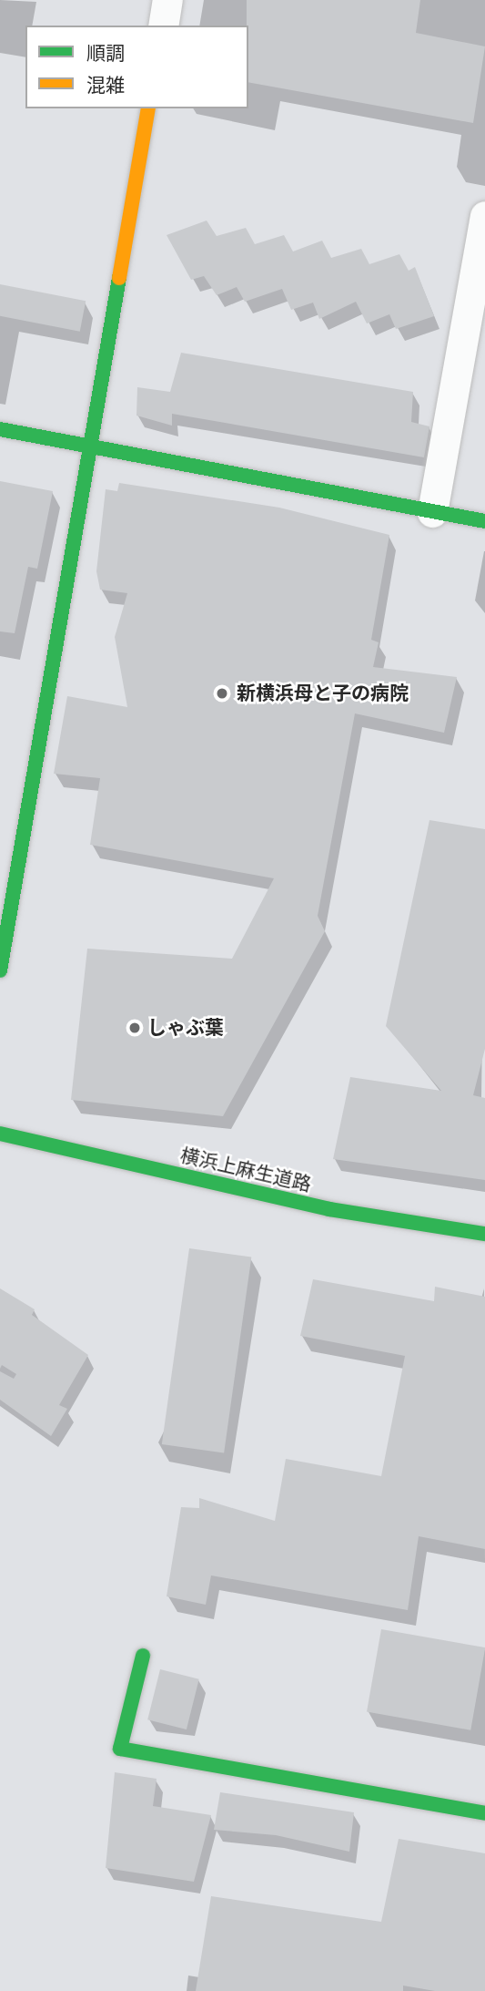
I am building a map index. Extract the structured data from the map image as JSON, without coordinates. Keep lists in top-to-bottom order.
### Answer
{
  "streets": {
    "street": ["横浜上麻生道路"]
  },
  "places": ["新横浜母と子の病院", "しゃぶ葉"],
  "legend": ["順調", "混雑"]
}
